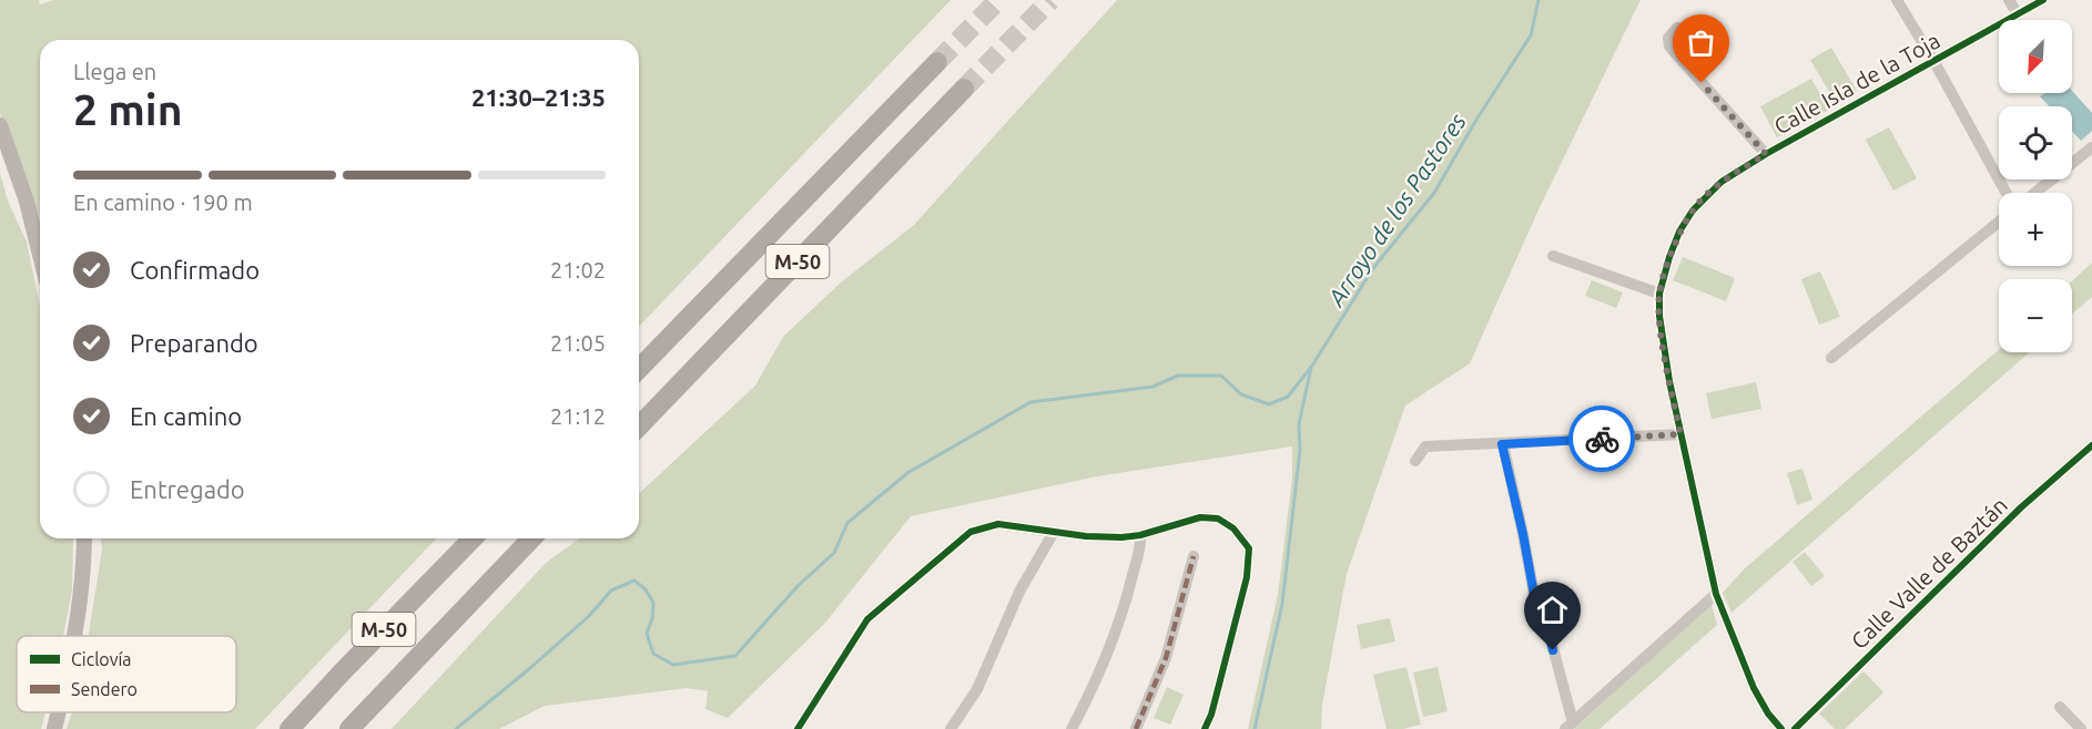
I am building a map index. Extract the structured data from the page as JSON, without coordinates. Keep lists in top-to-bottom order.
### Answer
{
  "streets": {
    "highway": ["M-50"],
    "street": ["Calle Isla de la Toja", "Calle Valle de Baztán"]
  },
  "water": ["Arroyo de los Pastores"],
  "legend": ["Ciclovía", "Sendero"],
  "north": "bottom left",
  "page": {
    "map_buttons": ["+", "−"],
    "heading": ["2 min", "Llega en", "21:30–21:35"],
    "bar": "En camino · 190 m",
    "list": [
      ["Confirmado", "21:02"],
      ["Preparando", "21:05"],
      ["En camino", "21:12"],
      "Entregado"
    ]
  }
}
